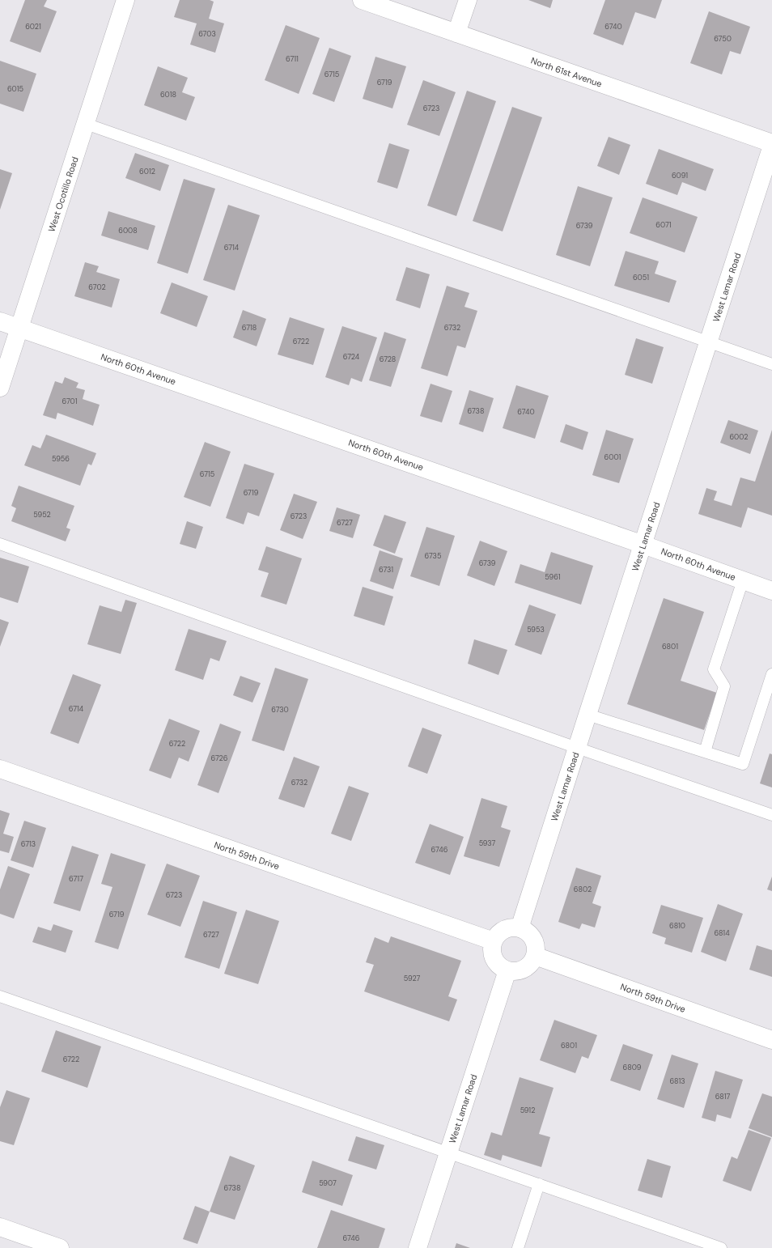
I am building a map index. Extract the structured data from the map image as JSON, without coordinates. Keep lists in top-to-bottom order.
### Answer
{
  "streets": {
    "street": [
      "North 61st Avenue",
      "West Ocotillo Road",
      "West Lamar Road",
      "North 60th Avenue",
      "North 59th Drive"
    ]
  },
  "crossings": [
    ["West Ocotillo Road", "North 60th Avenue"],
    ["West Lamar Road", "North 60th Avenue"],
    ["West Lamar Road", "North 59th Drive"]
  ],
  "house_numbers": [
    "6021",
    "6740",
    "6703",
    "6750",
    "6711",
    "6715",
    "6719",
    "6015",
    "6018",
    "6723",
    "6012",
    "6091",
    "6071",
    "6739",
    "6008",
    "6714",
    "6051",
    "6702",
    "6718",
    "6732",
    "6722",
    "6724",
    "6728",
    "6701",
    "6738",
    "6740",
    "6002",
    "6001",
    "5956",
    "6715",
    "6719",
    "5952",
    "6723",
    "6727",
    "6735",
    "6739",
    "6731",
    "5961",
    "5953",
    "6801",
    "6714",
    "6730",
    "6722",
    "6726",
    "6732",
    "5937",
    "6713",
    "6746",
    "6717",
    "6802",
    "6723",
    "6719",
    "6810",
    "6814",
    "6727",
    "5927",
    "6801",
    "6722",
    "6809",
    "6813",
    "6817",
    "5912",
    "5907",
    "6738",
    "6746"
  ]
}
